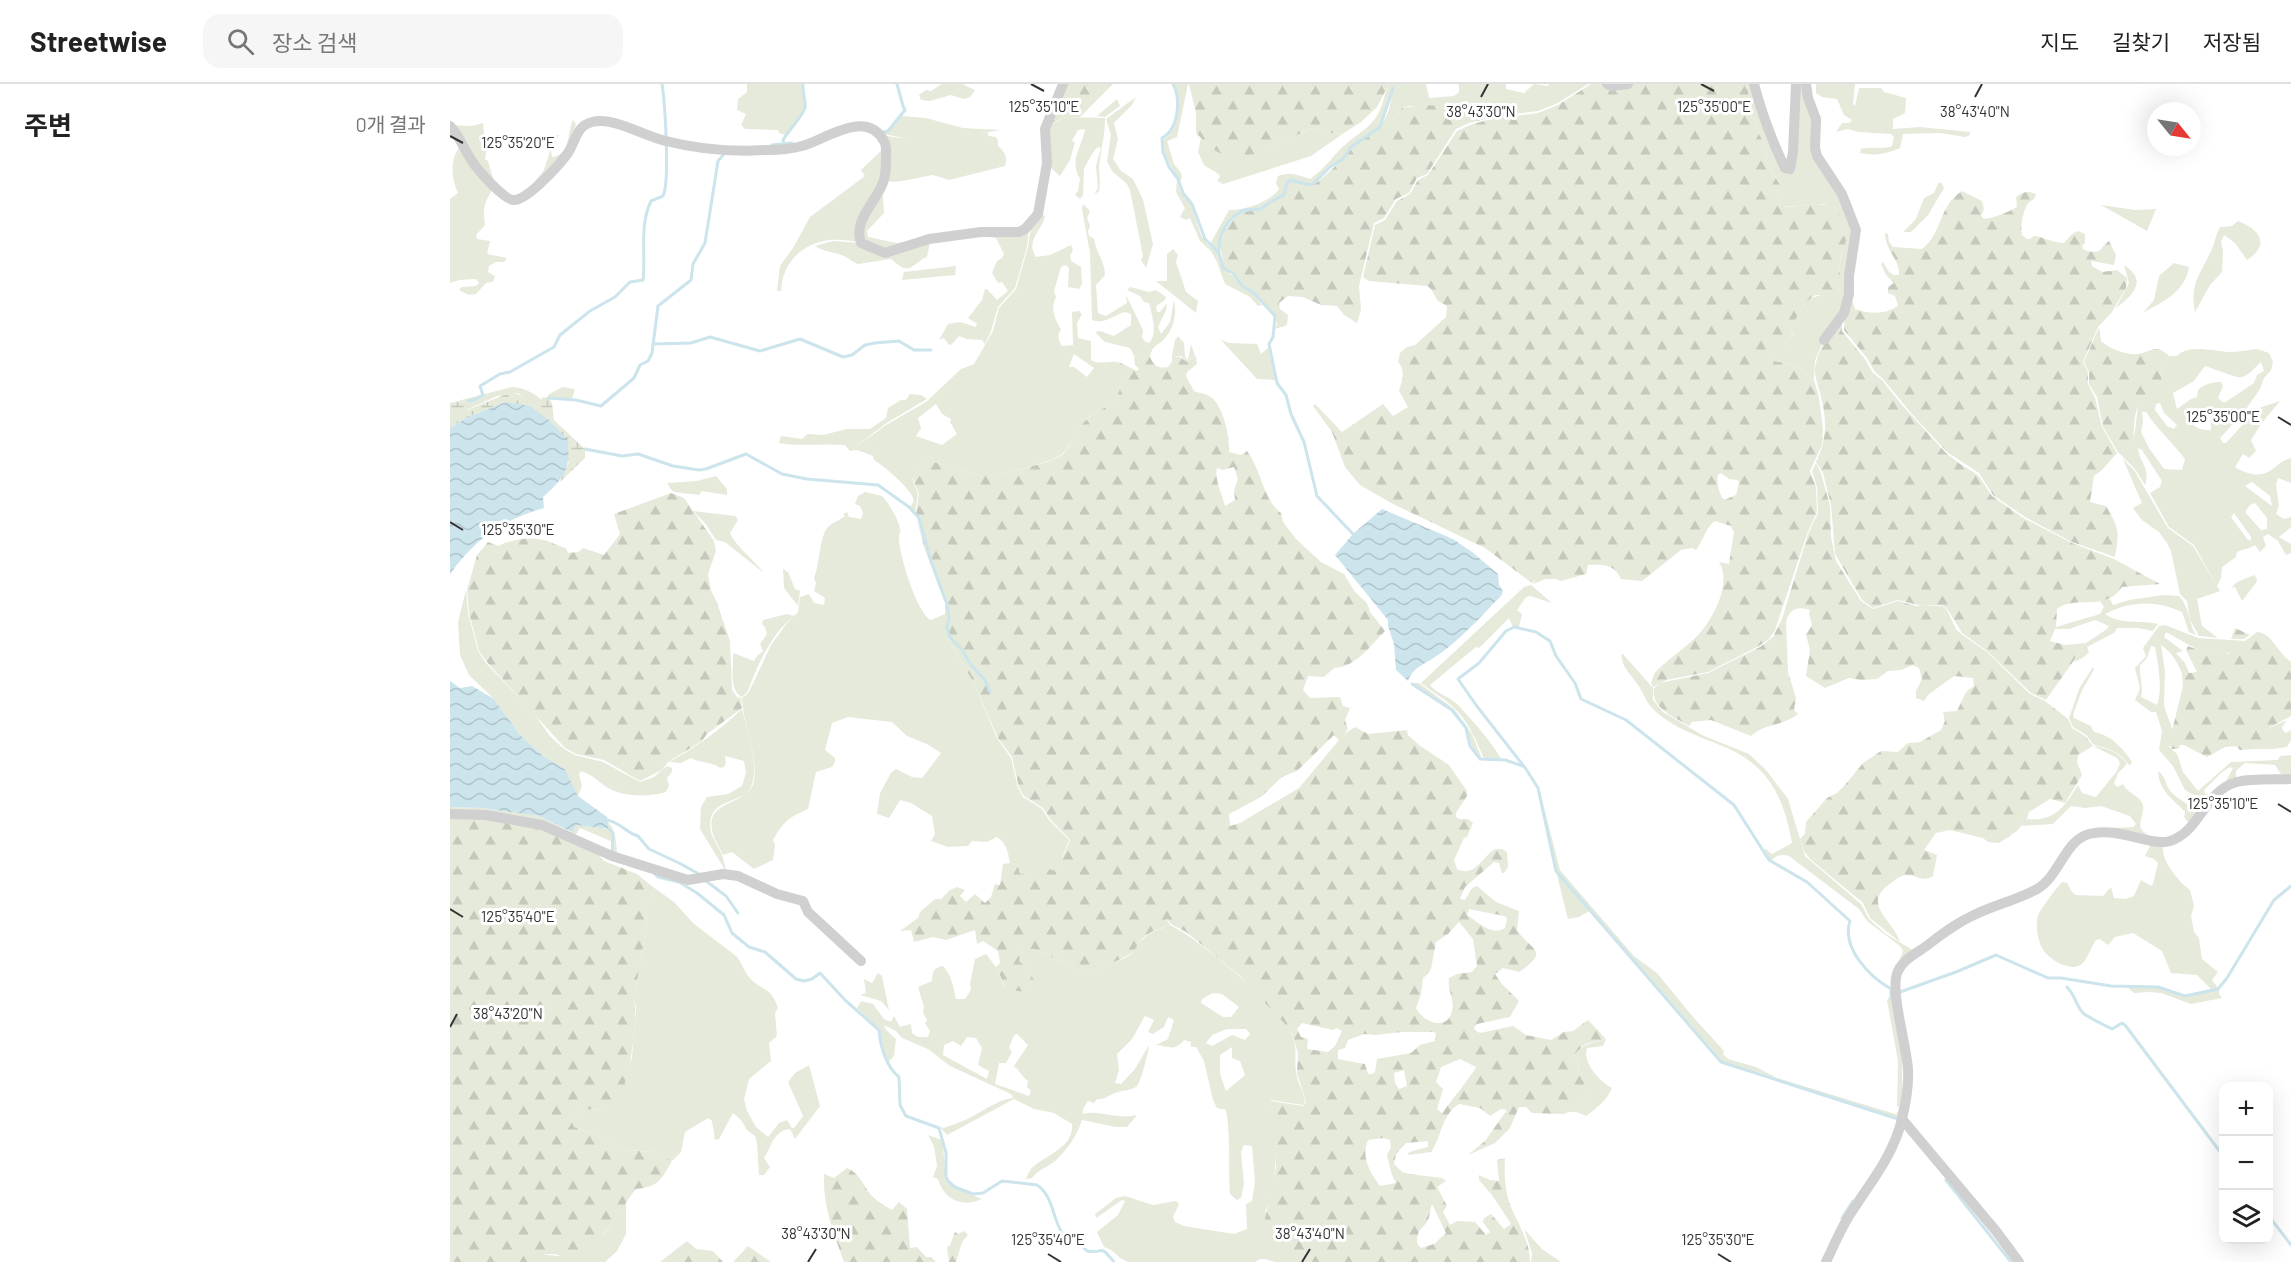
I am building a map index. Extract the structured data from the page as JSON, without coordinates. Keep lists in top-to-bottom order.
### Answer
{
  "north": "bottom right",
  "page": {
    "header": "Streetwise",
    "search": "장소 검색",
    "nav": ["지도", "길찾기", "저장됨"],
    "heading": ["주변", "0개 결과"],
    "map_buttons": ["+", "−"]
  },
  "coordinates": [
    "125°35'00\"E",
    "125°35'10\"E",
    "38°43'30\"N",
    "38°43'40\"N",
    "125°35'20\"E",
    "125°35'30\"E",
    "125°35'40\"E",
    "38°43'20\"N"
  ]
}
